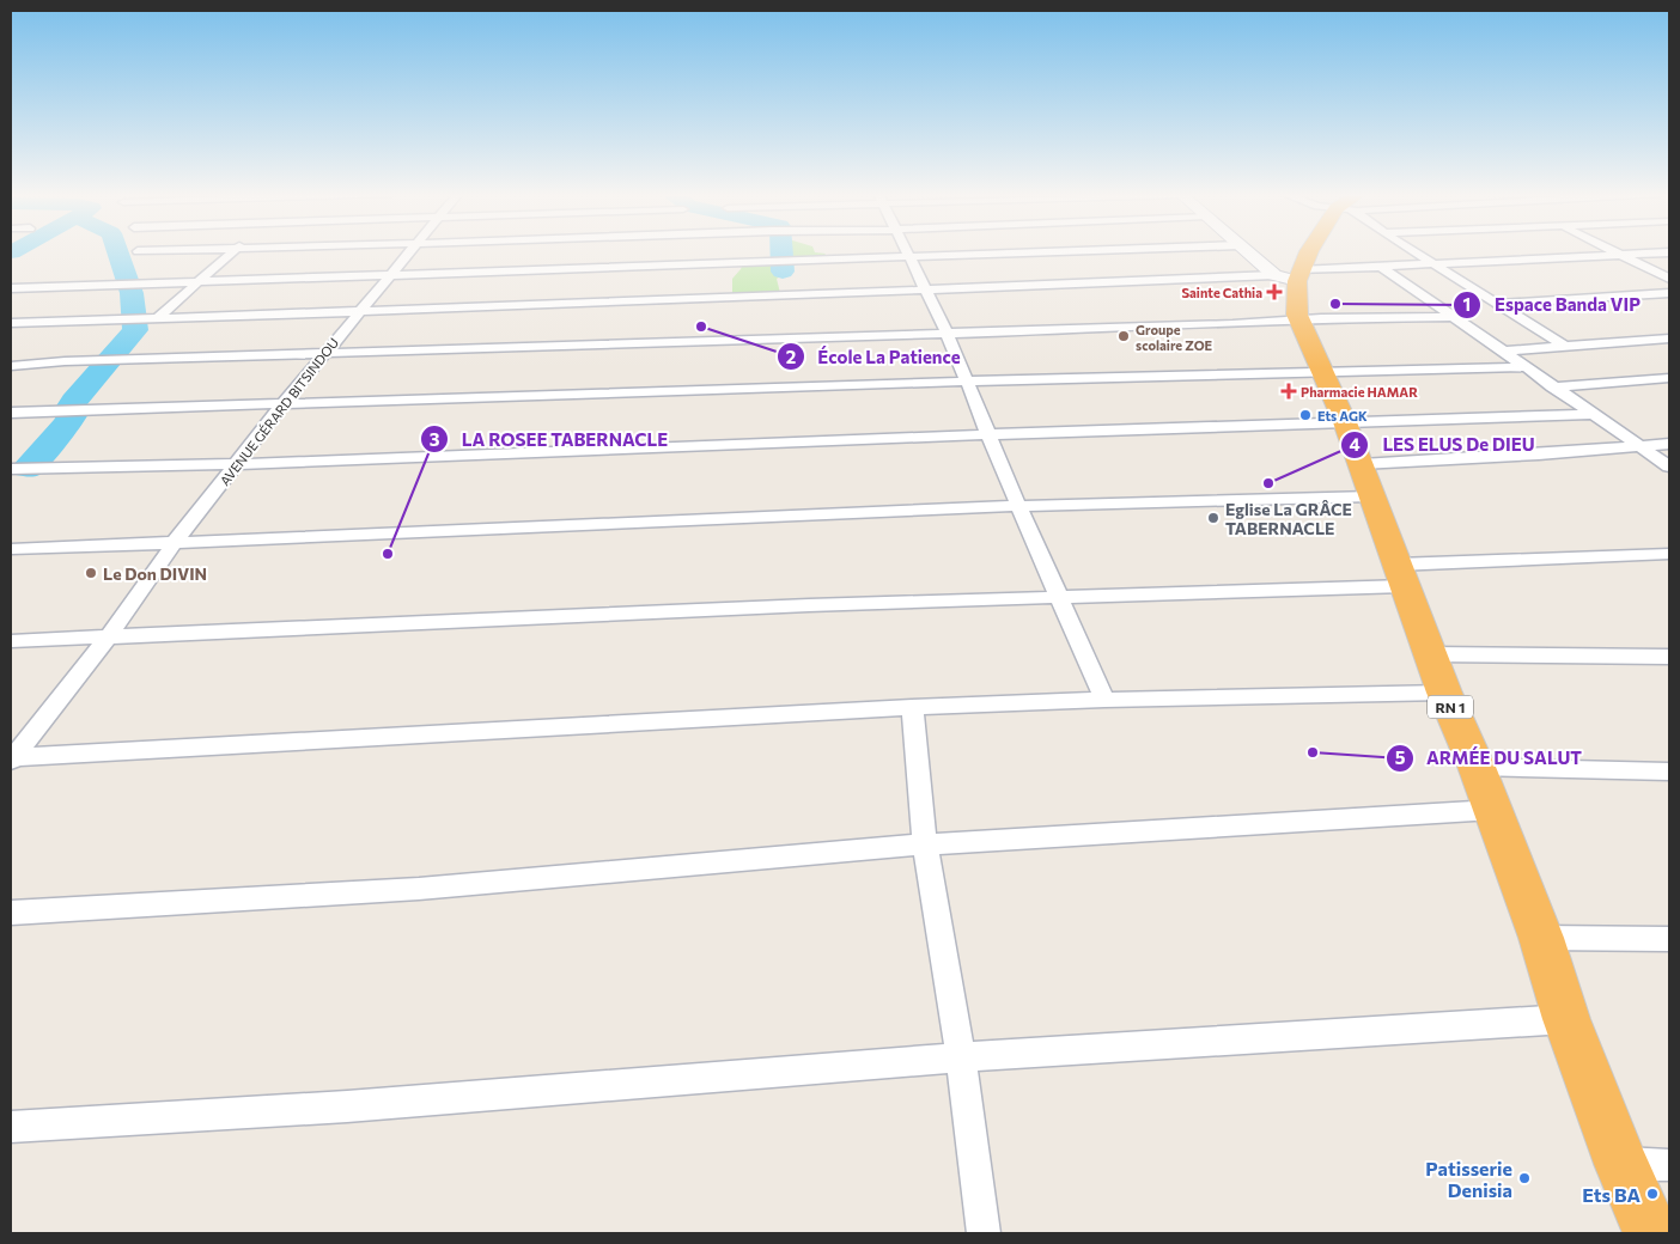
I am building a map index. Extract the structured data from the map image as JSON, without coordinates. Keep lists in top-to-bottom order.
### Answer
{
  "streets": {
    "highway": ["RN 1"],
    "street": ["AVENUE GÉRARD BITSINDOU"]
  },
  "places": {
    "health": ["Sainte Cathia", "Pharmacie HAMAR"],
    "other": [
      "Espace Banda VIP",
      "École La Patience",
      "Groupe scolaire ZOE",
      "Ets AGK",
      "LES ELUS De DIEU",
      "Eglise La GRÂCE TABERNACLE",
      "LA ROSEE TABERNACLE",
      "Le Don DIVIN",
      "ARMÉE DU SALUT",
      "Patisserie Denisia",
      "Ets BA"
    ]
  }
}
